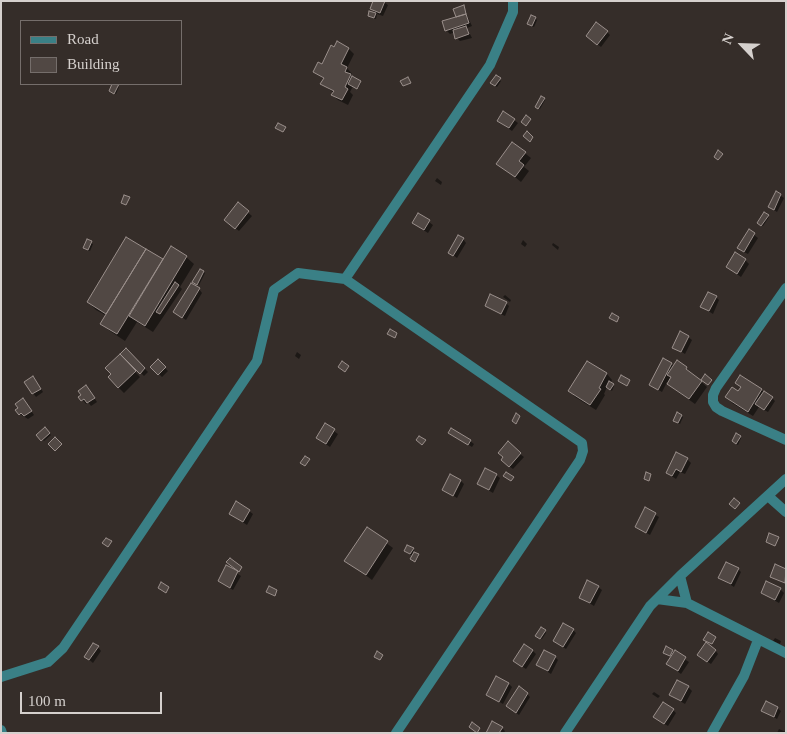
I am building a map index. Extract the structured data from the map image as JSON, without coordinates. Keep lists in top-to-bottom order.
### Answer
{
  "legend": ["Road", "Building"],
  "scale_bar": "100 m",
  "north": "top left"
}
